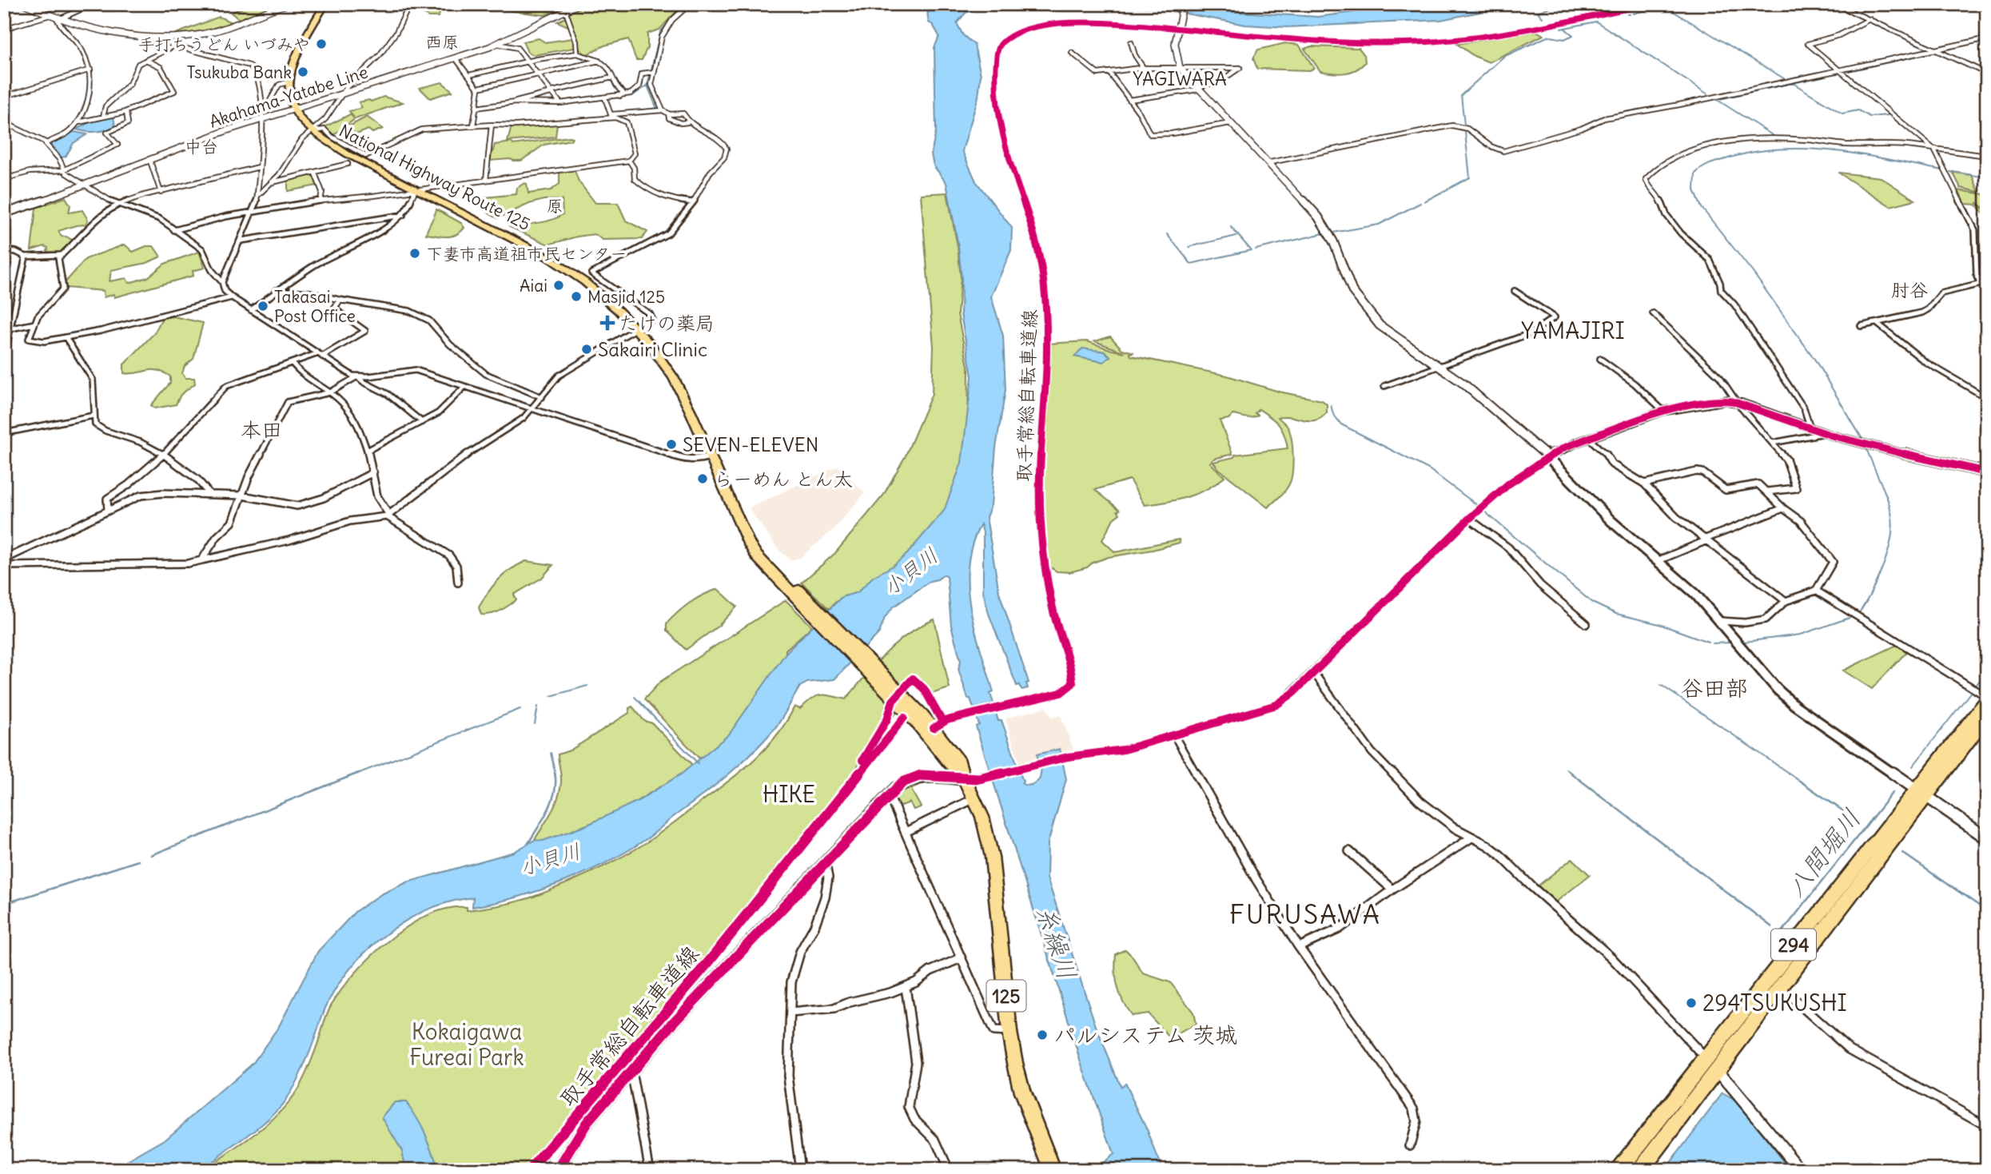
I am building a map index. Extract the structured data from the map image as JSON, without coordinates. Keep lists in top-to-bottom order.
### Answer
{
  "streets": {
    "highway": ["National Highway Route 125", "294", "125"],
    "street": ["Akahama-Yatabe Line"],
    "cycle path": ["取手常総自転車道線"]
  },
  "crossings": [
    ["Akahama-Yatabe Line", "National Highway Route 125"]
  ],
  "districts": [
    "西原",
    "YAGIWARA",
    "中台",
    "原",
    "肘谷",
    "YAMAJIRI",
    "本田",
    "谷田部",
    "HIKE",
    "FURUSAWA"
  ],
  "water": ["小貝川", "八間堀川", "糸繰川"],
  "parks": ["Kokaigawa Fureai Park"],
  "places": {
    "other": [
      "手打ちうどん いづみや",
      "Tsukuba Bank",
      "下妻市高道祖市民センター",
      "Aiai",
      "Masjid 125",
      "Takasai Post Office",
      "Sakairi Clinic",
      "SEVEN-ELEVEN",
      "らーめん とん太",
      "294TSUKUSHI",
      "パルシステム 茨城"
    ],
    "health": ["たけの薬局"]
  }
}
